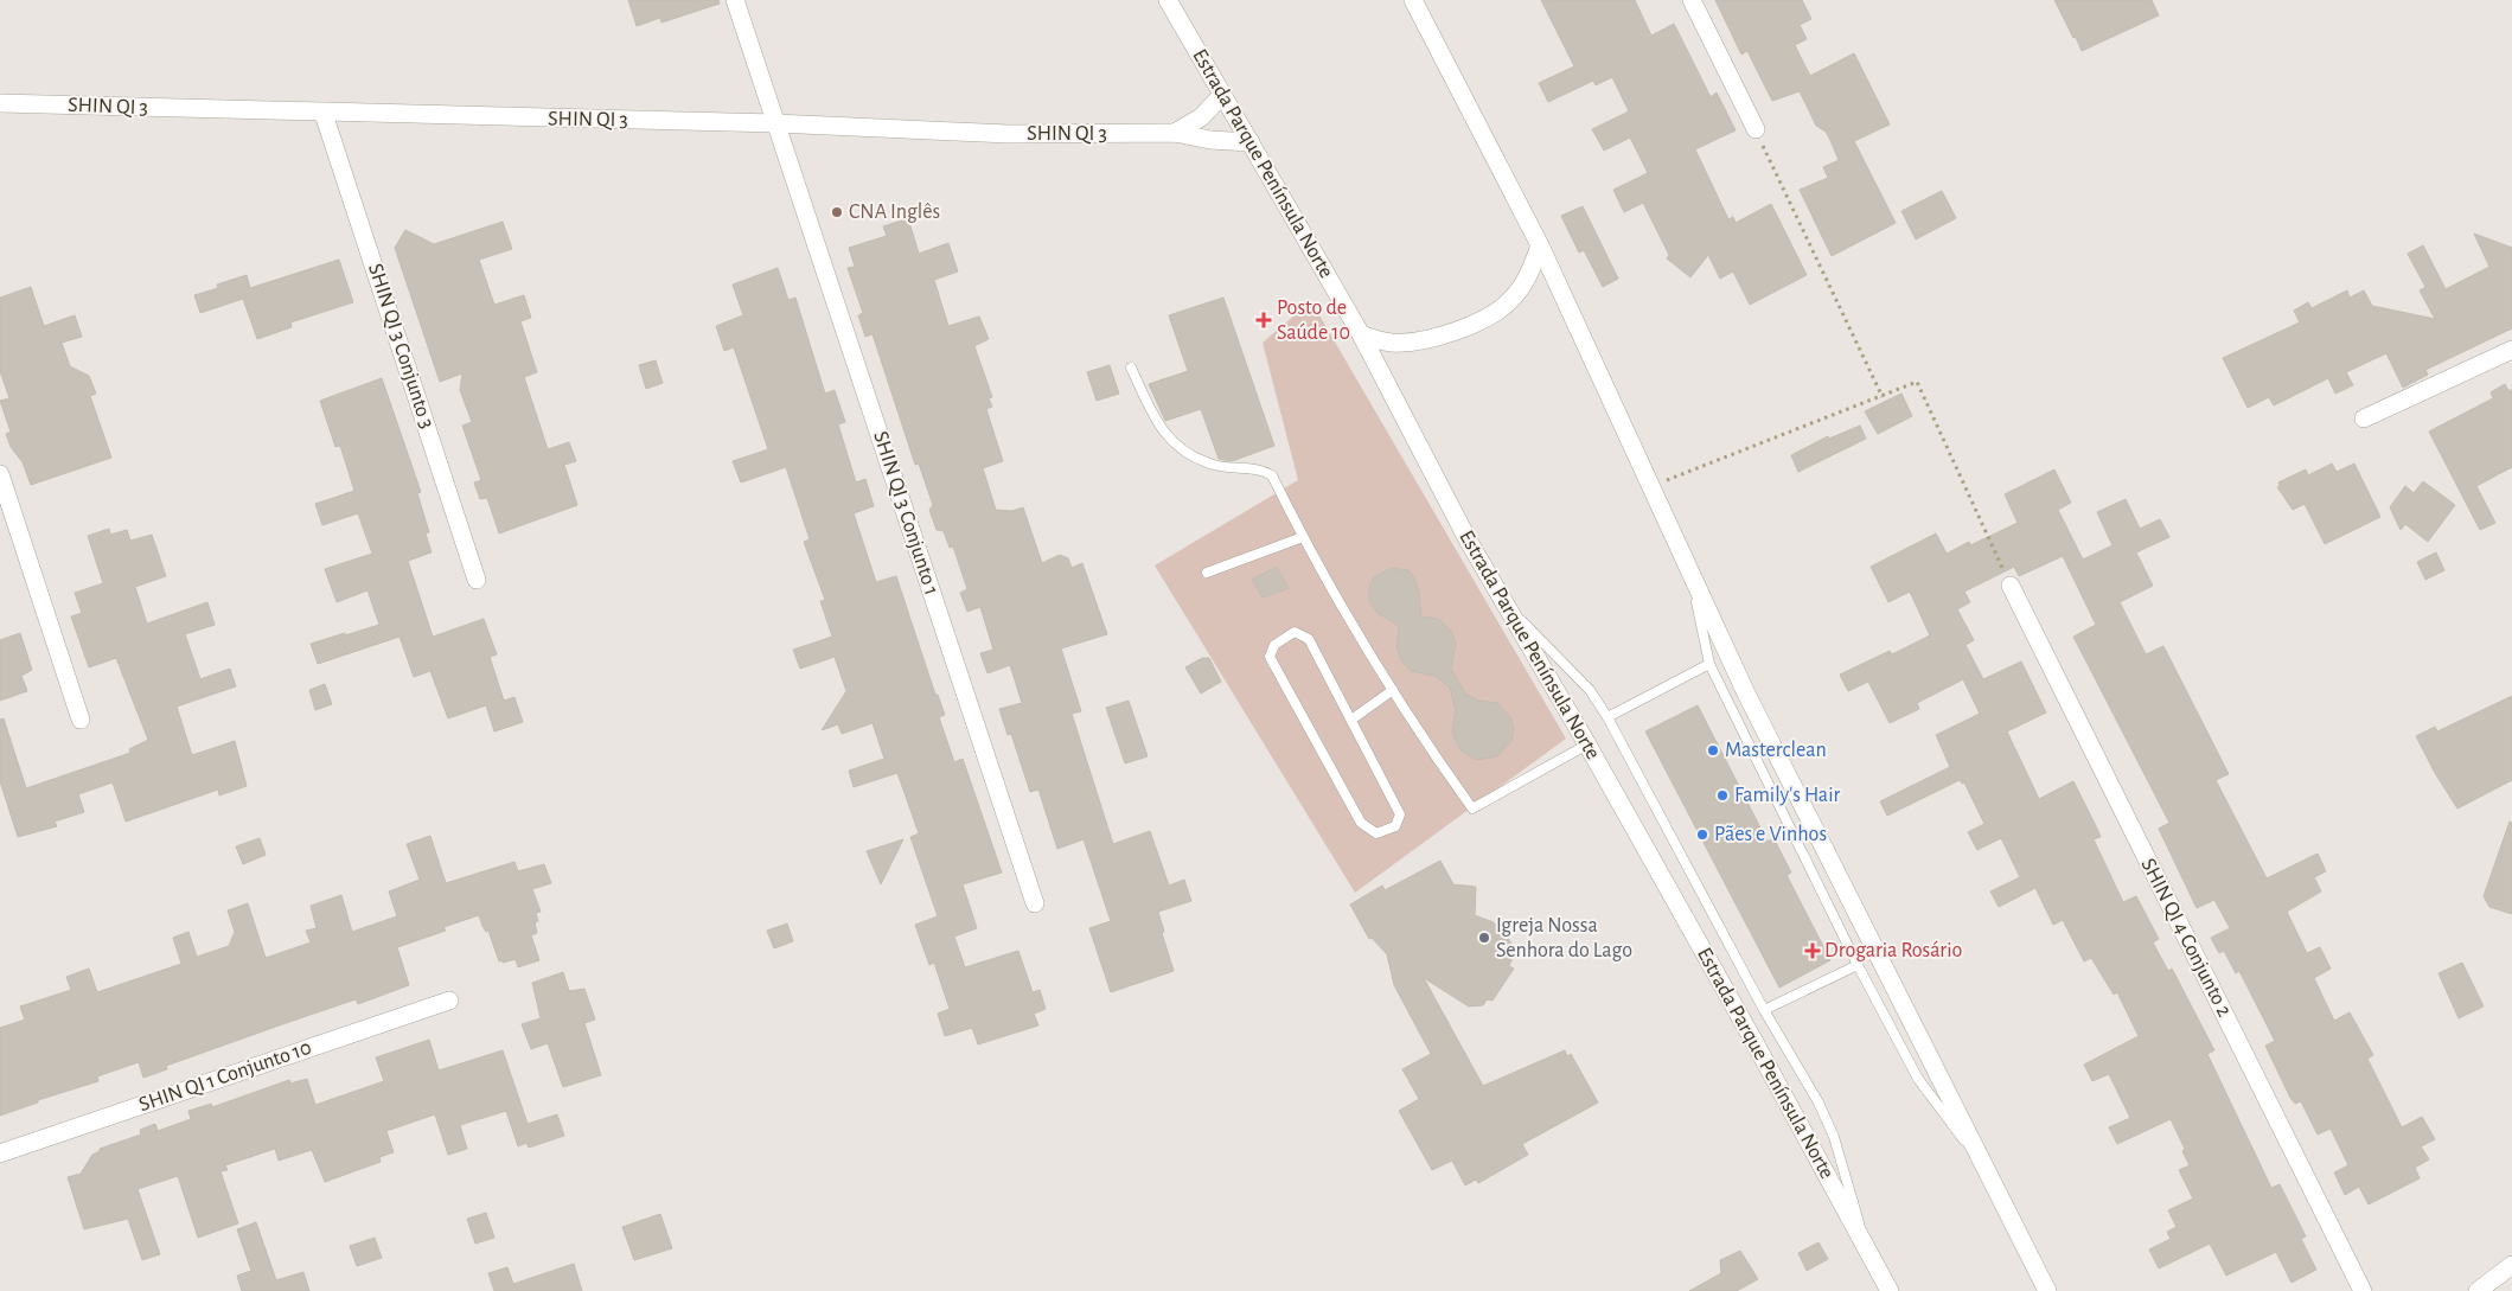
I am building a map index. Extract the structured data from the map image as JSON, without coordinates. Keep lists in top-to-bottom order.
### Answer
{
  "streets": {
    "street": [
      "SHIN QI 3",
      "Estrada Parque Península Norte",
      "SHIN QI 3 Conjunto 3",
      "SHIN QI 3 Conjunto 1",
      "SHIN QI 4 Conjunto 2",
      "SHIN QI 1 Conjunto 10"
    ]
  },
  "crossings": [
    ["SHIN QI 3", "Estrada Parque Península Norte"],
    ["SHIN QI 3", "SHIN QI 3 Conjunto 3"],
    ["SHIN QI 3", "SHIN QI 3 Conjunto 1"]
  ],
  "places": {
    "other": [
      "CNA Inglês",
      "Masterclean",
      "Family's Hair",
      "Pães e Vinhos",
      "Igreja Nossa Senhora do Lago"
    ],
    "health": ["Posto de Saúde 10", "Drogaria Rosário"]
  }
}
